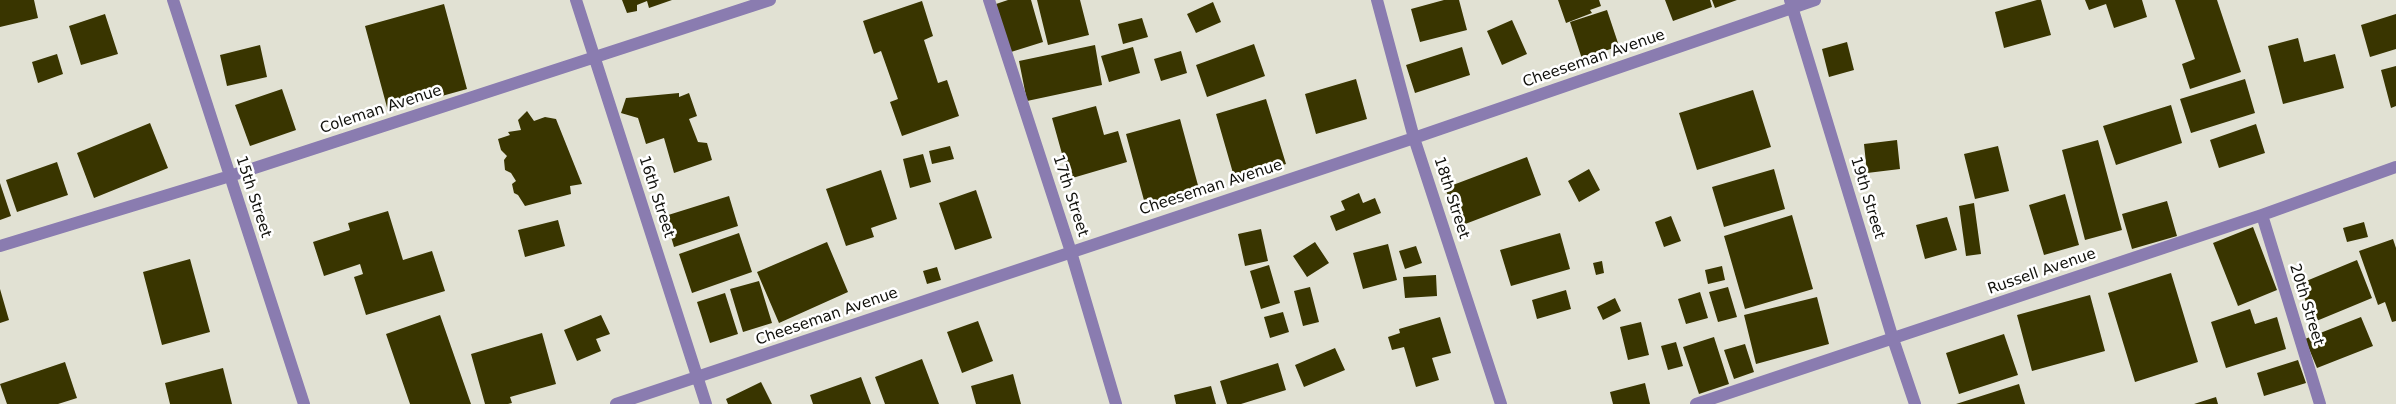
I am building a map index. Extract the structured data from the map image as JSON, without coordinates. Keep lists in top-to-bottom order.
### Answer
{
  "streets": {
    "street": [
      "Cheeseman Avenue",
      "Coleman Avenue",
      "17th Street",
      "15th Street",
      "16th Street",
      "18th Street",
      "19th Street",
      "Russell Avenue",
      "20th Street"
    ]
  },
  "crossings": [
    ["Cheeseman Avenue", "17th Street"],
    ["Cheeseman Avenue", "16th Street"],
    ["Cheeseman Avenue", "18th Street"],
    ["Cheeseman Avenue", "19th Street"],
    ["Coleman Avenue", "15th Street"],
    ["Coleman Avenue", "16th Street"],
    ["19th Street", "Russell Avenue"],
    ["Russell Avenue", "20th Street"]
  ]
}
